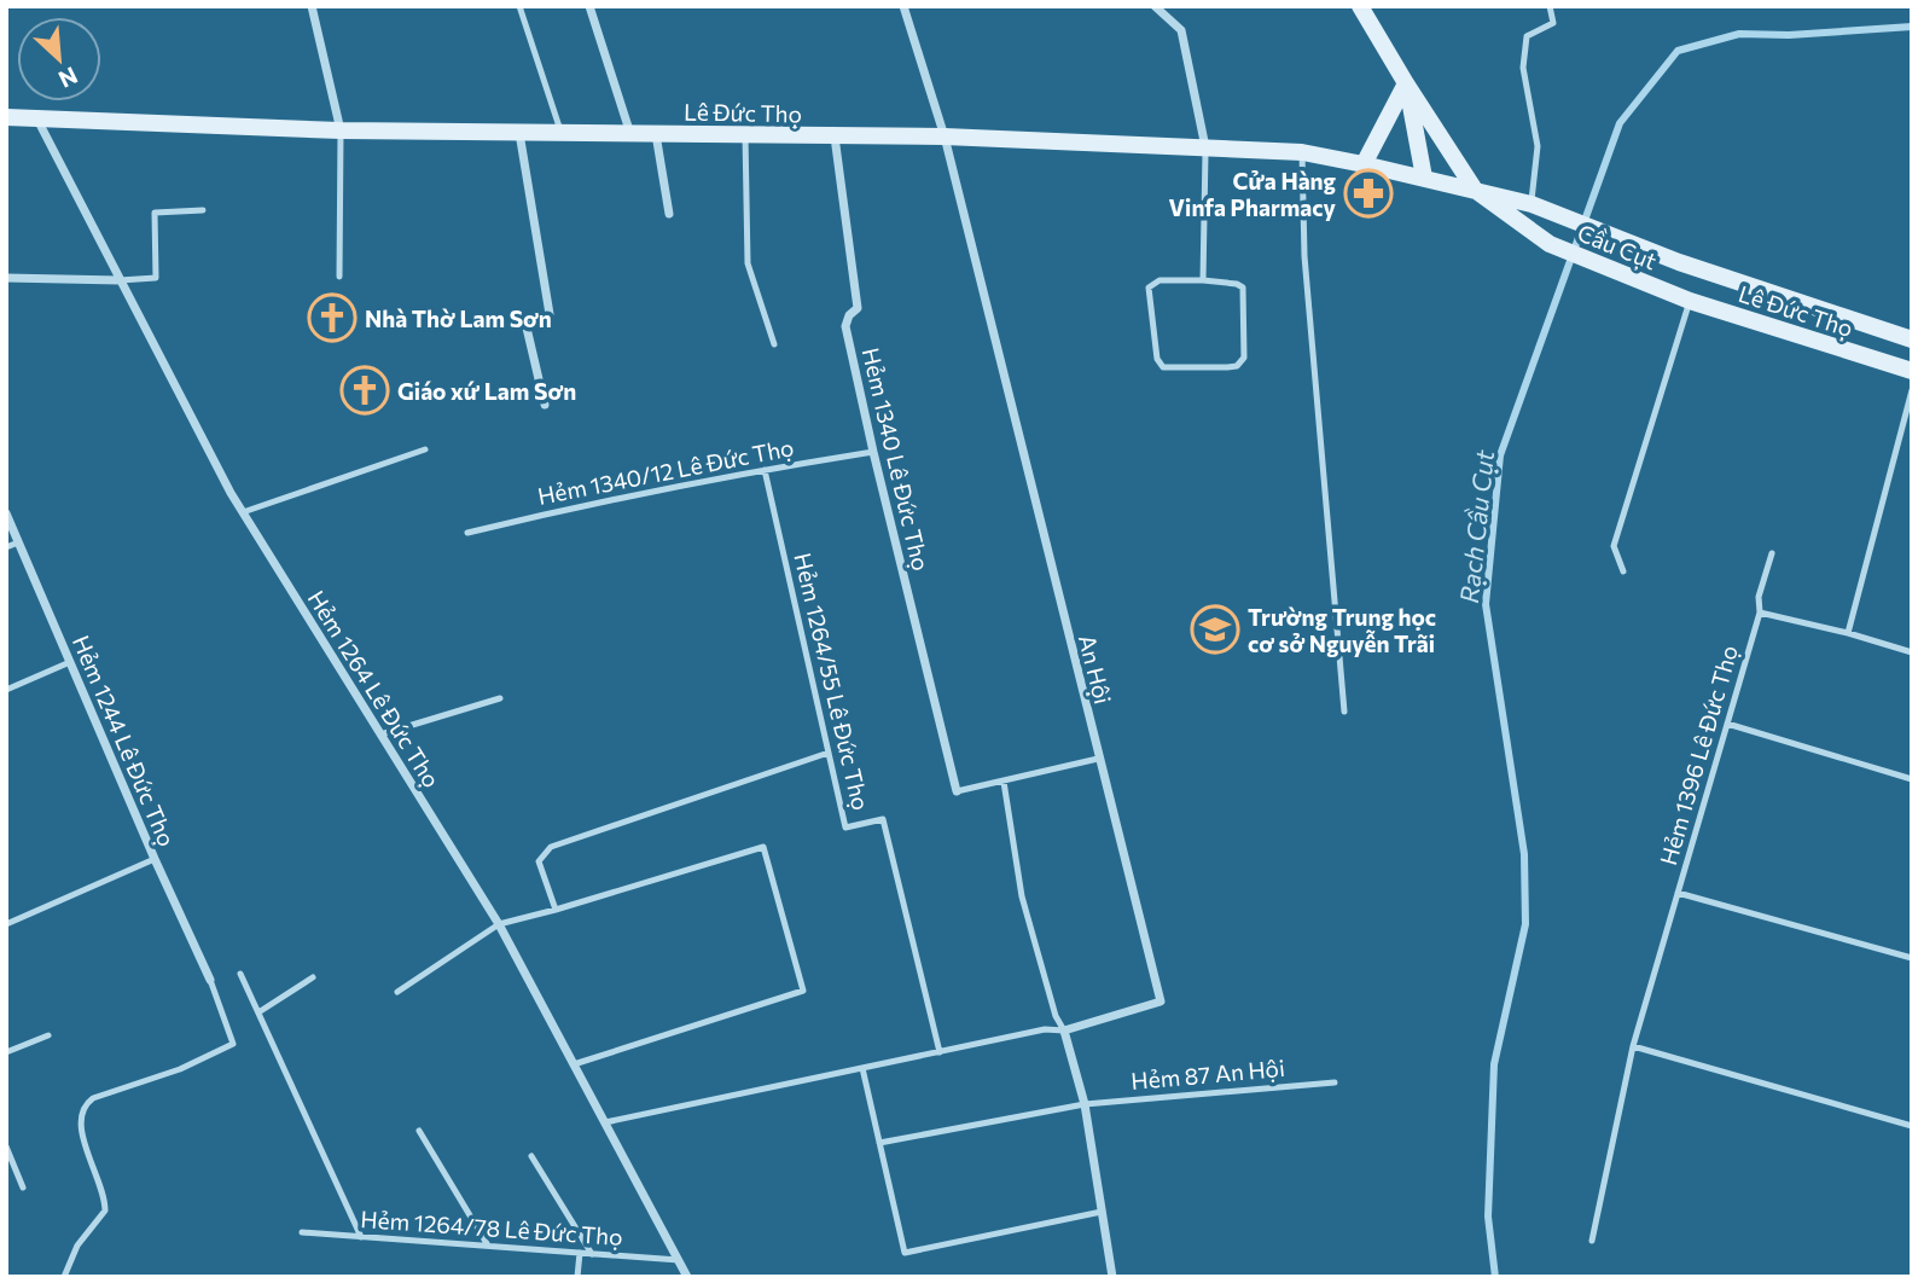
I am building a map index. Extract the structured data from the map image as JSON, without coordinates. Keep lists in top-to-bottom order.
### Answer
{
  "streets": {
    "main road": ["Lê Đức Thọ", "Cầu Cụt"],
    "street": [
      "Hẻm 1340 Lê Đức Thọ",
      "An Hội",
      "Hẻm 1264 Lê Đức Thọ",
      "Hẻm 1244 Lê Đức Thọ"
    ],
    "lane": [
      "Hẻm 1340/12 Lê Đức Thọ",
      "Hẻm 1264/55 Lê Đức Thọ",
      "Hẻm 1396 Lê Đức Thọ",
      "Hẻm 87 An Hội",
      "Hẻm 1264/78 Lê Đức Thọ"
    ]
  },
  "crossings": [
    ["Lê Đức Thọ", "Cầu Cụt"],
    ["Lê Đức Thọ", "Hẻm 1340 Lê Đức Thọ"],
    ["Lê Đức Thọ", "An Hội"],
    ["Lê Đức Thọ", "Hẻm 1264 Lê Đức Thọ"],
    ["Hẻm 1340 Lê Đức Thọ", "Hẻm 1340/12 Lê Đức Thọ"],
    ["Hẻm 1340/12 Lê Đức Thọ", "Hẻm 1264/55 Lê Đức Thọ"],
    ["Hẻm 1264 Lê Đức Thọ", "Hẻm 1264/78 Lê Đức Thọ"]
  ],
  "water": ["Rạch Cầu Cụt"],
  "places": {
    "pharmacy": ["Cửa Hàng Vinfa Pharmacy"],
    "church": ["Nhà Thờ Lam Sơn", "Giáo xứ Lam Sơn"],
    "school or university": ["Trường Trung học cơ sở Nguyễn Trãi"]
  },
  "north": "bottom right"
}
